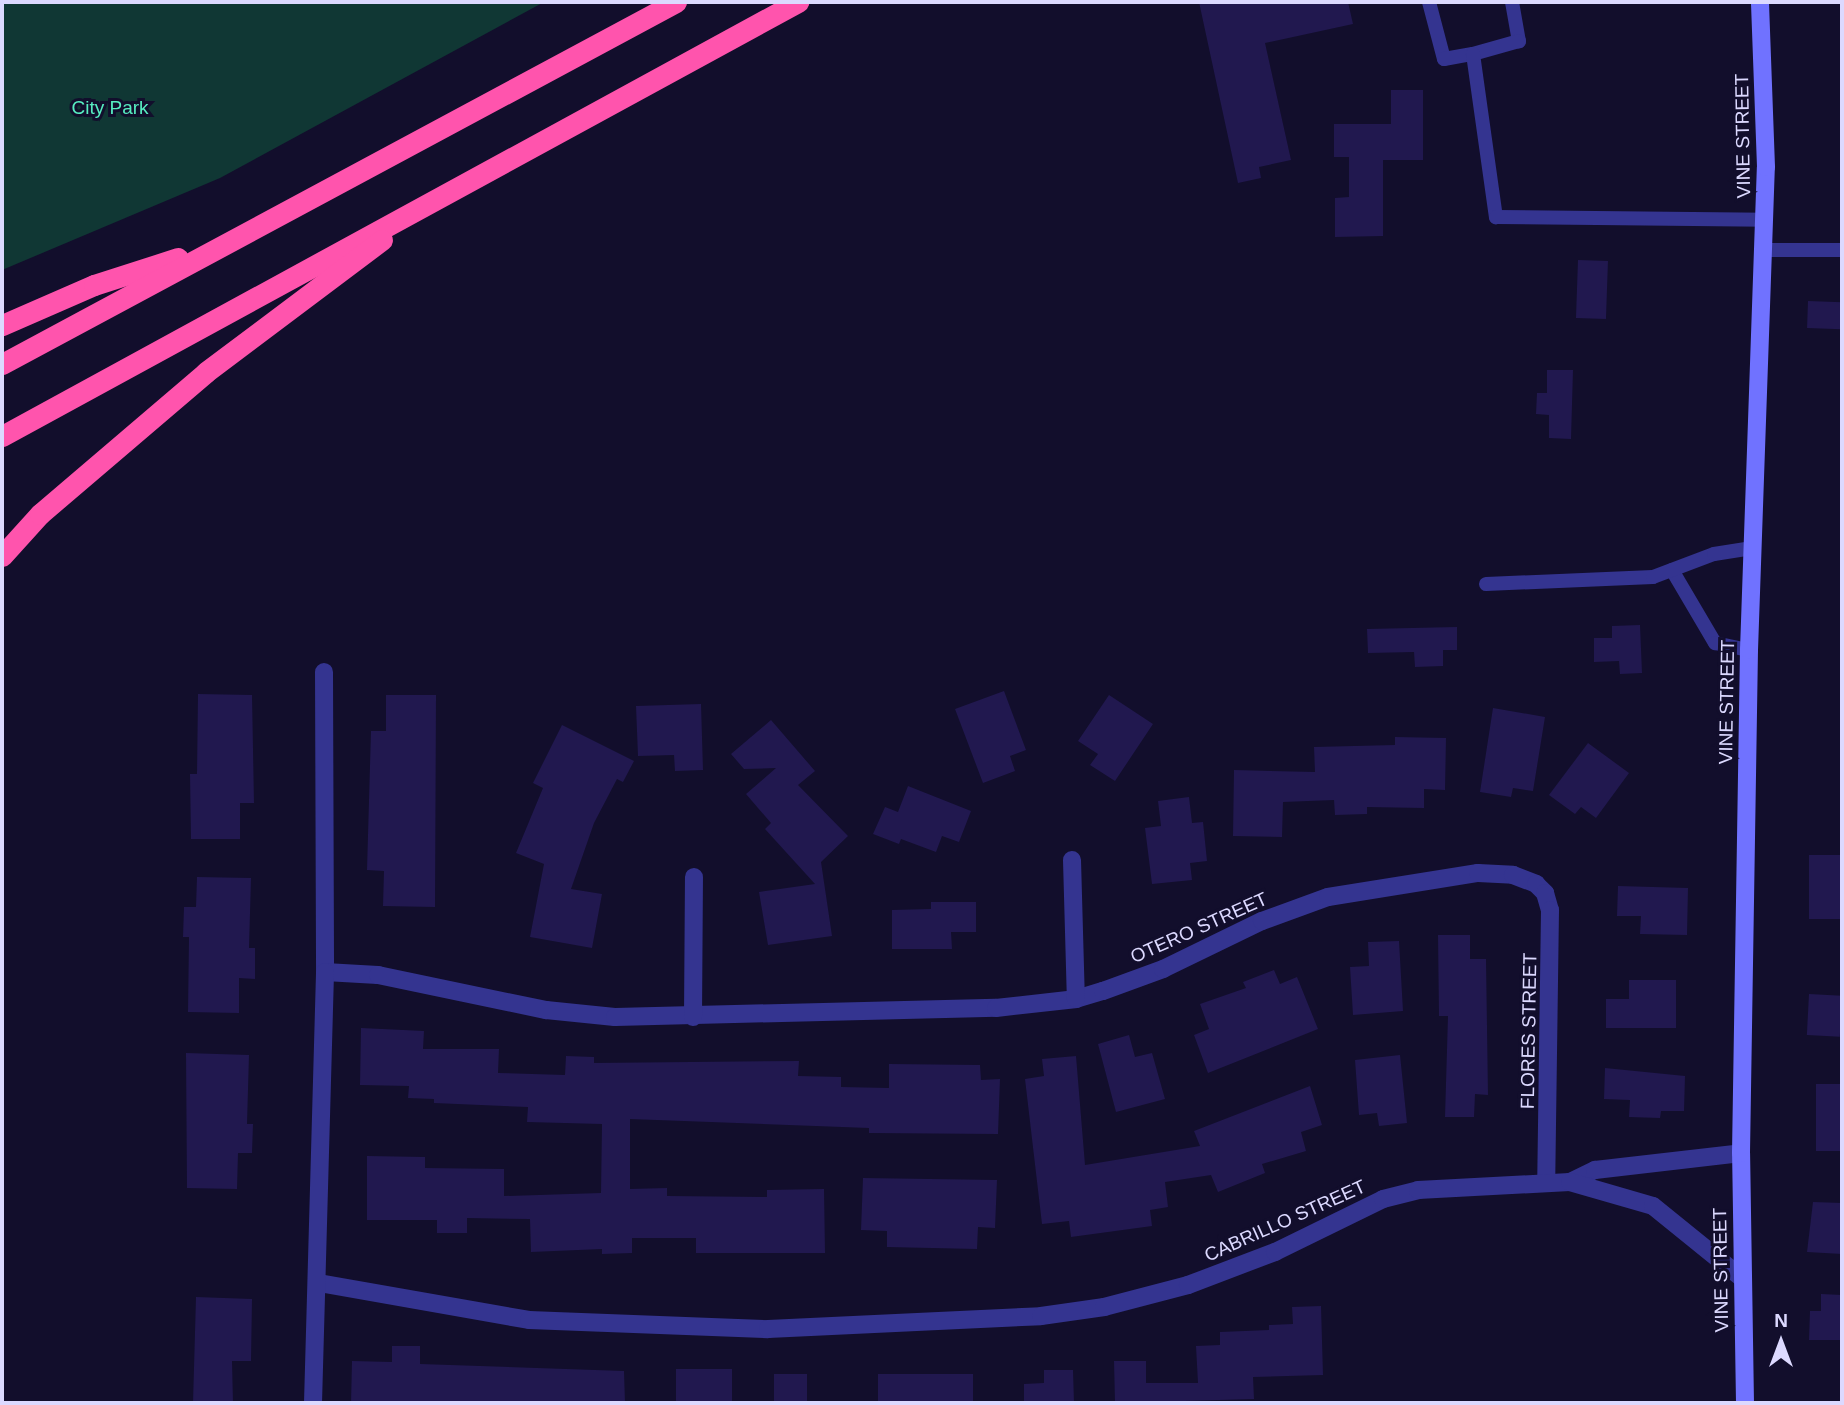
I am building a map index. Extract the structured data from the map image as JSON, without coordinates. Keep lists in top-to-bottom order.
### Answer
{
  "streets": {
    "street": [
      "VINE STREET",
      "OTERO STREET",
      "FLORES STREET",
      "CABRILLO STREET"
    ]
  },
  "crossings": [
    ["VINE STREET", "CABRILLO STREET"],
    ["OTERO STREET", "FLORES STREET"],
    ["FLORES STREET", "CABRILLO STREET"]
  ],
  "parks": ["City Park"],
  "north": "top"
}
